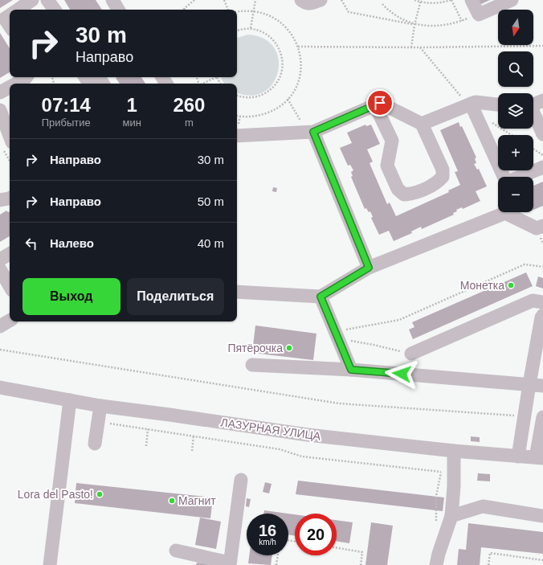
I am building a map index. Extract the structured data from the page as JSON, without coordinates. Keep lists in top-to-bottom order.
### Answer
{
  "streets": {
    "street": ["ЛАЗУРНАЯ УЛИЦА"]
  },
  "places": [
    "Монетка",
    "Пятёрочка",
    "Lora del Pasto!",
    "Магнит"
  ],
  "north": "bottom",
  "page": {
    "map_buttons": ["+", "−"],
    "turn": ["30 m", "Направо"],
    "eta": [
      "07:14",
      "Прибытие",
      "1",
      "мин",
      "260",
      "m"
    ],
    "list": [
      {
        "name": "Направо",
        "value": "30 m"
      },
      {
        "name": "Направо",
        "value": "50 m"
      },
      {
        "name": "Налево",
        "value": "40 m"
      }
    ],
    "buttons": ["Выход", "Поделиться"],
    "speed": "16 km/h",
    "limit": "20"
  }
}
